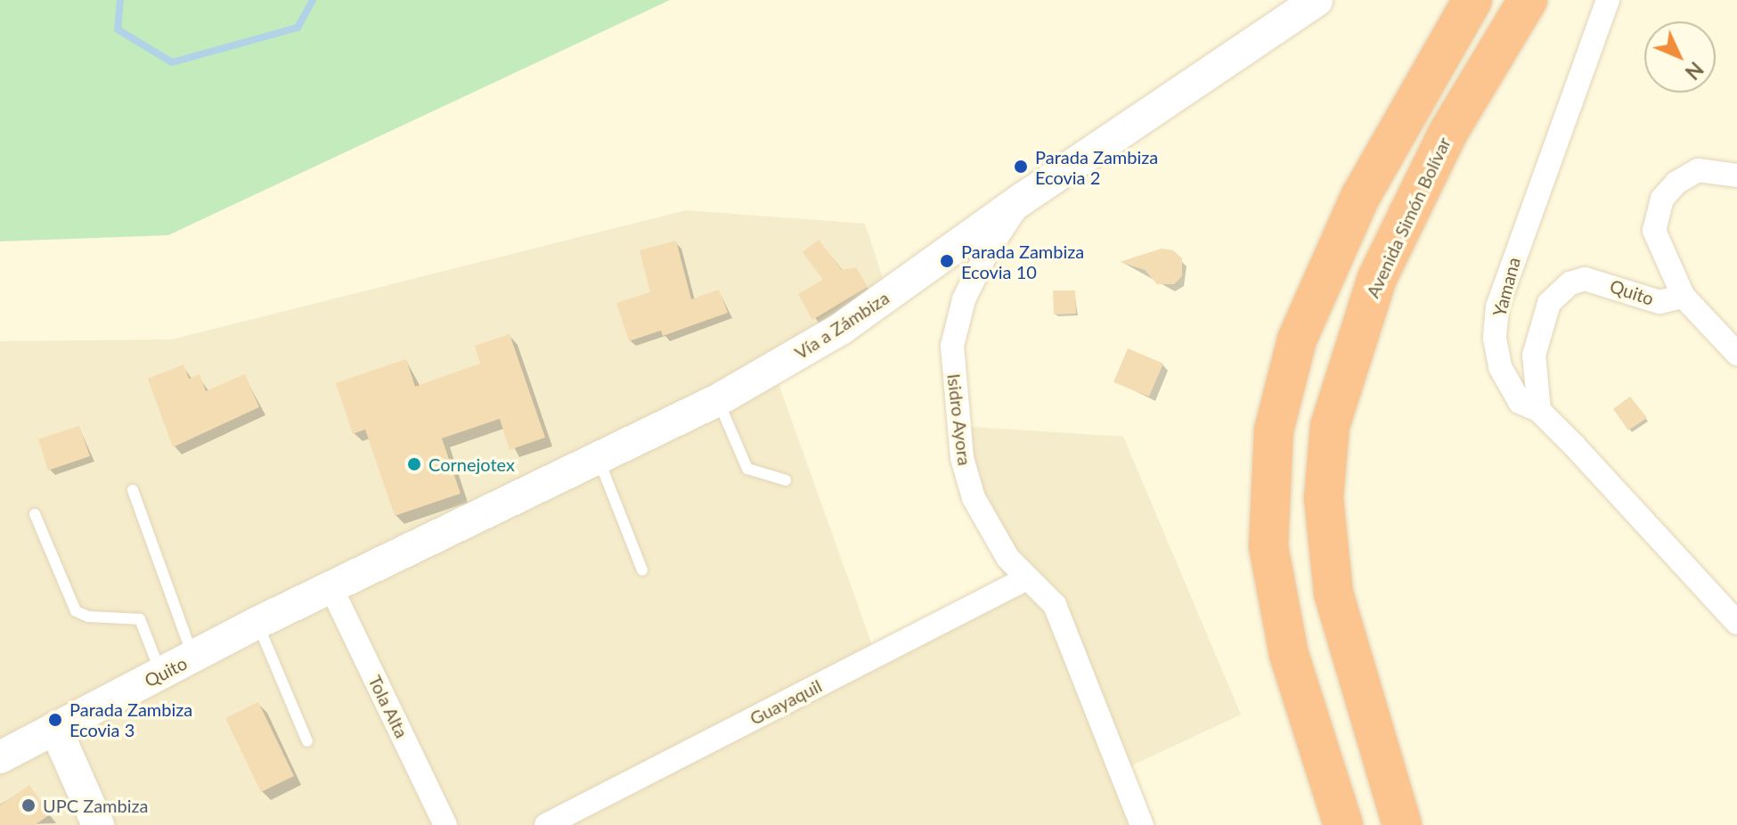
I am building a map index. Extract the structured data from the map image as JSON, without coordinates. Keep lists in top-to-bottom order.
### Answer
{
  "streets": {
    "highway": ["Avenida Simón Bolívar"],
    "street": [
      "Yamana",
      "Quito",
      "Vía a Zámbiza",
      "Isidro Ayora",
      "Guayaquil",
      "Tola Alta"
    ]
  },
  "crossings": [
    ["Yamana", "Quito"],
    ["Quito", "Vía a Zámbiza"],
    ["Quito", "Tola Alta"],
    ["Vía a Zámbiza", "Isidro Ayora"],
    ["Vía a Zámbiza", "Tola Alta"],
    ["Isidro Ayora", "Guayaquil"]
  ],
  "places": [
    "Parada Zambiza Ecovia 2",
    "Parada Zambiza Ecovia 10",
    "Cornejotex",
    "Parada Zambiza Ecovia 3",
    "UPC Zambiza"
  ],
  "north": "bottom right"
}
